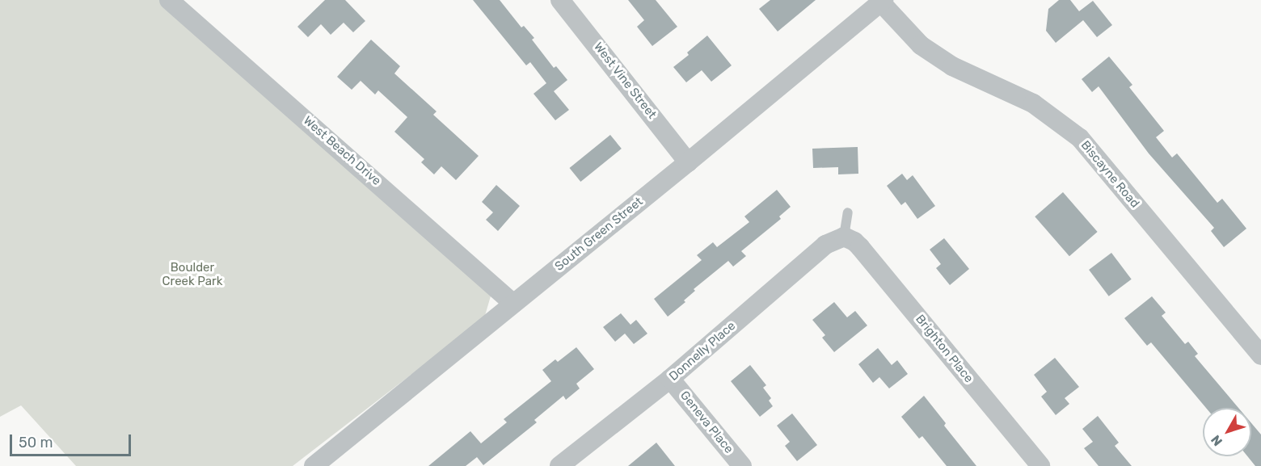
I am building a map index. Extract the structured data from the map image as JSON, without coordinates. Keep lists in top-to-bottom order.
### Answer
{
  "streets": {
    "street": [
      "West Vine Street",
      "West Beach Drive",
      "Biscayne Road",
      "South Green Street",
      "Brighton Place",
      "Donnelly Place",
      "Geneva Place"
    ]
  },
  "crossings": [
    ["West Vine Street", "South Green Street"],
    ["West Beach Drive", "South Green Street"],
    ["Biscayne Road", "South Green Street"],
    ["Brighton Place", "Donnelly Place"],
    ["Donnelly Place", "Geneva Place"]
  ],
  "parks": ["Boulder Creek Park"],
  "scale_bar": "50 m",
  "north": "bottom left"
}
